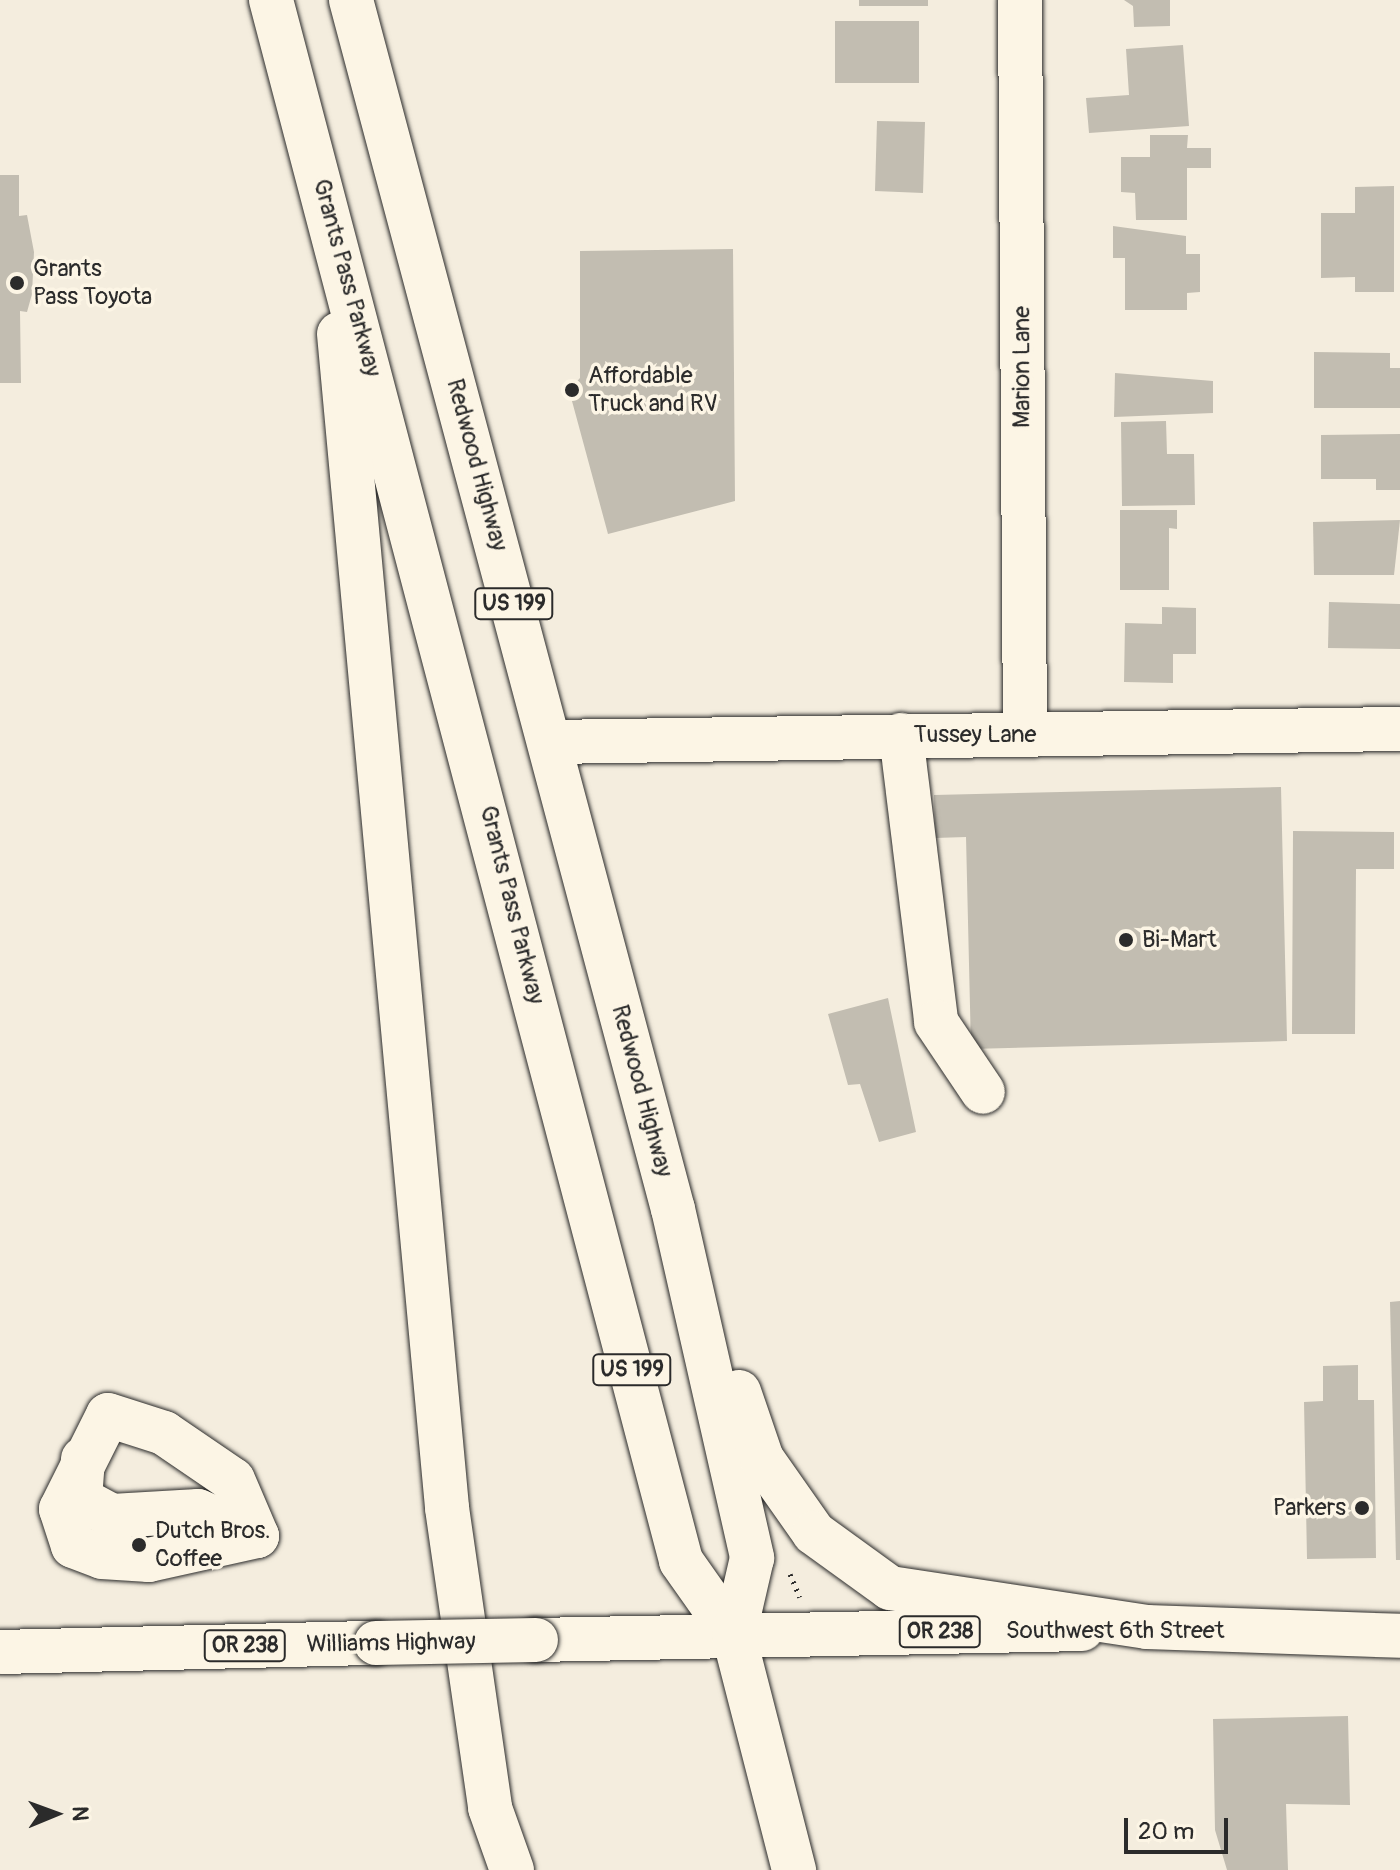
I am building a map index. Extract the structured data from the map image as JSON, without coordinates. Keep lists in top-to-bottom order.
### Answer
{
  "streets": {
    "main road": [
      "Grants Pass Parkway",
      "Marion Lane",
      "Redwood Highway",
      "US 199",
      "Tussey Lane",
      "Southwest 6th Street",
      "OR 238",
      "Williams Highway"
    ]
  },
  "crossings": [
    ["Grants Pass Parkway", "Redwood Highway"],
    ["Grants Pass Parkway", "US 199"],
    ["Grants Pass Parkway", "Southwest 6th Street"],
    ["Grants Pass Parkway", "Williams Highway"],
    ["Marion Lane", "Tussey Lane"],
    ["Redwood Highway", "Tussey Lane"],
    ["Southwest 6th Street", "Williams Highway"]
  ],
  "places": [
    "Grants Pass Toyota",
    "Affordable Truck and RV",
    "Bi-Mart",
    "Parkers",
    "Dutch Bros. Coffee"
  ],
  "scale_bar": "20 m",
  "north": "right"
}
